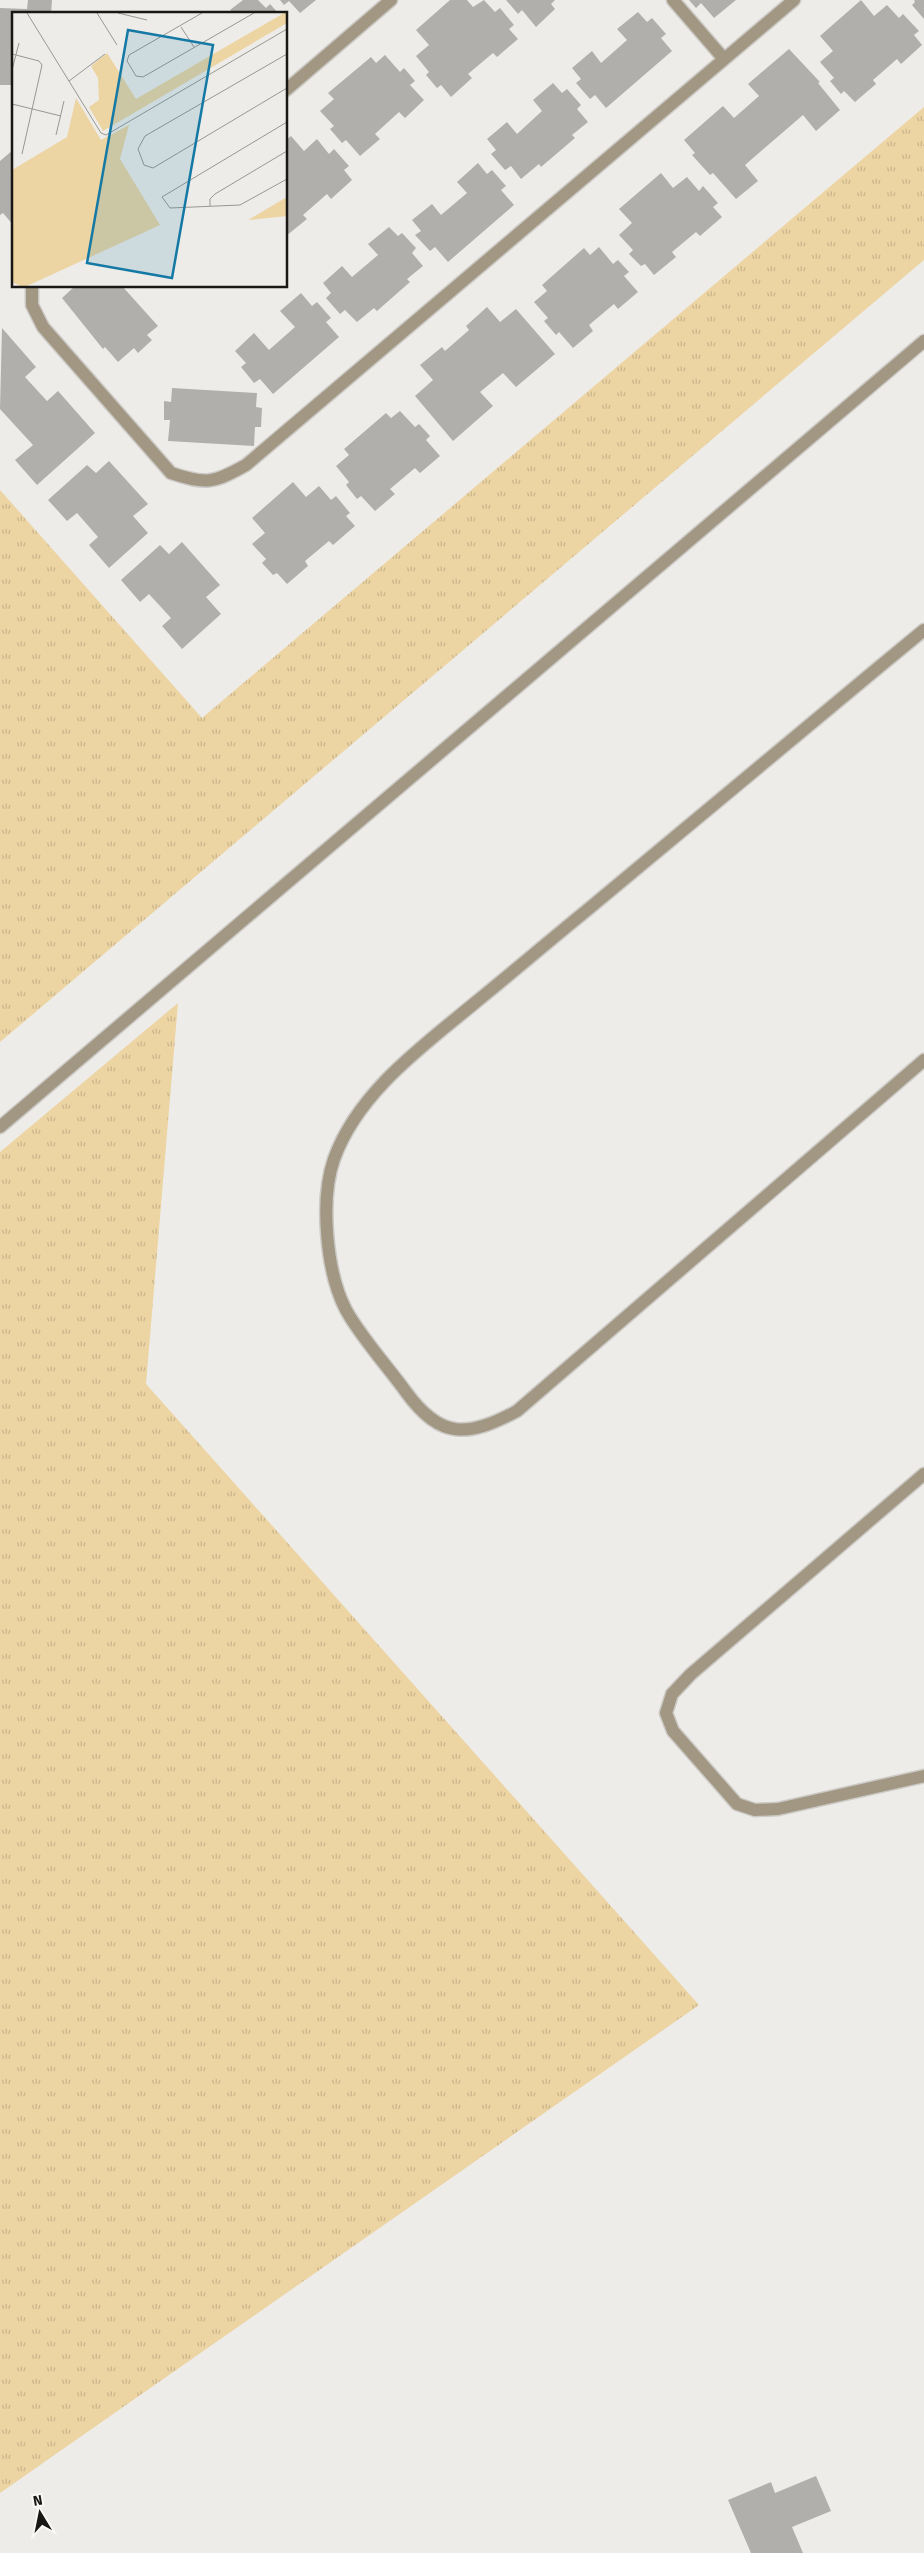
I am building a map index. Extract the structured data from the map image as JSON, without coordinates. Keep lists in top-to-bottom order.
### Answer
{
  "north": "top"
}
